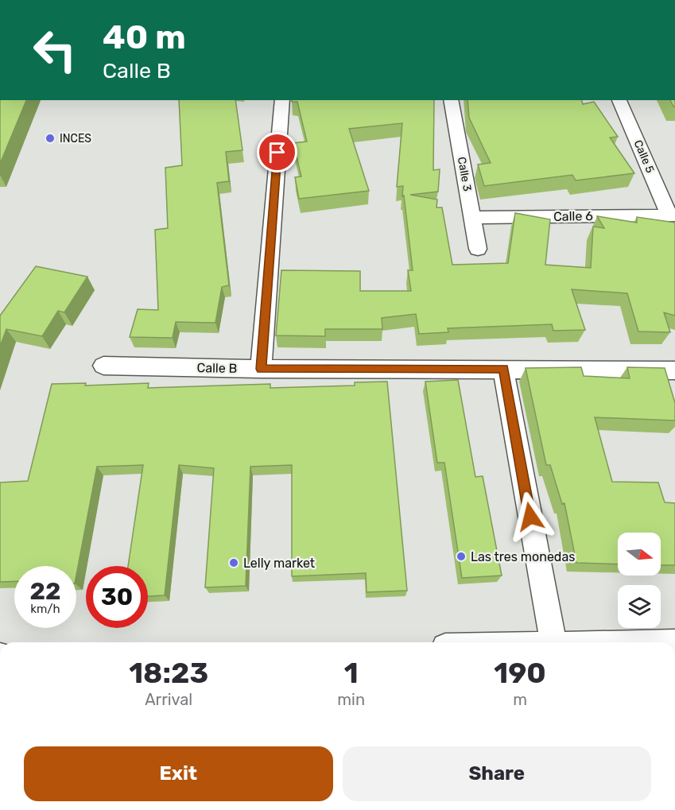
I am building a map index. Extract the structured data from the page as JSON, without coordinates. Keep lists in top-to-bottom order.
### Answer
{
  "streets": {
    "street": [
      "Calle 5",
      "Calle 3",
      "Calle 6",
      "Calle B"
    ]
  },
  "crossings": [
    ["Calle 5", "Calle 6"],
    ["Calle 3", "Calle 6"]
  ],
  "places": ["INCES", "Las tres monedas", "Lelly market"],
  "north": "right",
  "page": {
    "turn": ["40 m", "Calle B"],
    "speed": "22 km/h",
    "limit": "30",
    "eta": [
      "18:23",
      "Arrival",
      "1",
      "min",
      "190",
      "m"
    ],
    "buttons": ["Exit", "Share"]
  }
}
